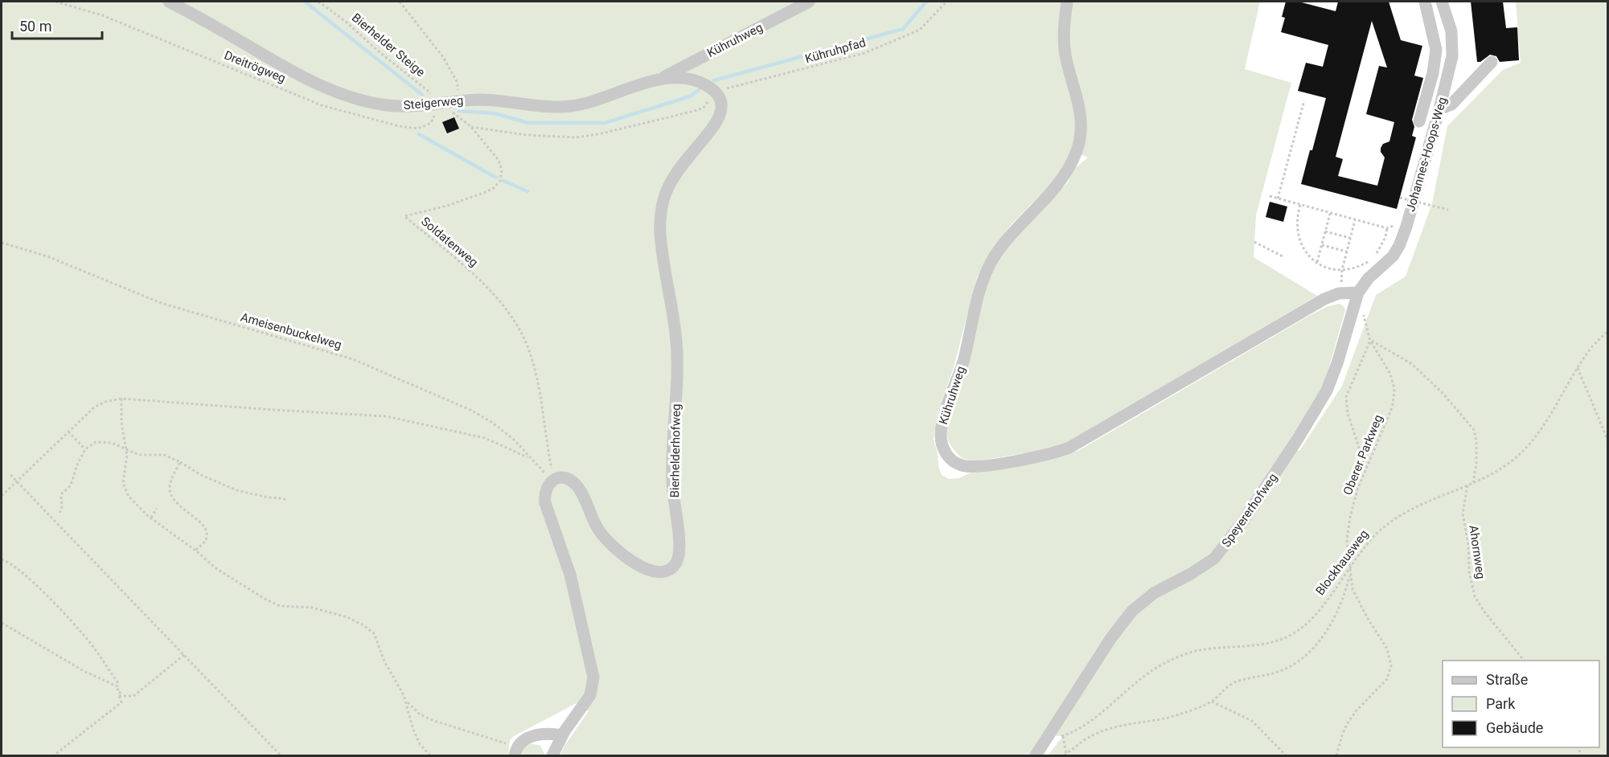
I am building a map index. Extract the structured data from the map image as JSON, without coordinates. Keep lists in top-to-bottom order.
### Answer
{
  "streets": {
    "street": [
      "Kühruhweg",
      "Steigerweg",
      "Johannes-Hoops-Weg",
      "Bierhelderhofweg",
      "Speyererhofweg"
    ],
    "path": [
      "Bierhelder Steige",
      "Kühruhpfad",
      "Dreitrögweg",
      "Soldatenweg",
      "Ameisenbuckelweg",
      "Oberer Parkweg",
      "Ahornweg",
      "Blockhausweg"
    ]
  },
  "crossings": [
    ["Kühruhweg", "Steigerweg"],
    ["Kühruhweg", "Johannes-Hoops-Weg"],
    ["Kühruhweg", "Speyererhofweg"],
    ["Bierhelder Steige", "Dreitrögweg"],
    ["Bierhelder Steige", "Steigerweg"],
    ["Bierhelder Steige", "Soldatenweg"],
    ["Kühruhpfad", "Bierhelderhofweg"],
    ["Dreitrögweg", "Steigerweg"],
    ["Dreitrögweg", "Soldatenweg"],
    ["Steigerweg", "Soldatenweg"],
    ["Johannes-Hoops-Weg", "Speyererhofweg"],
    ["Ameisenbuckelweg", "Bierhelderhofweg"],
    ["Oberer Parkweg", "Blockhausweg"],
    ["Ahornweg", "Blockhausweg"]
  ],
  "legend": ["Straße", "Park", "Gebäude"],
  "scale_bar": "50 m"
}
